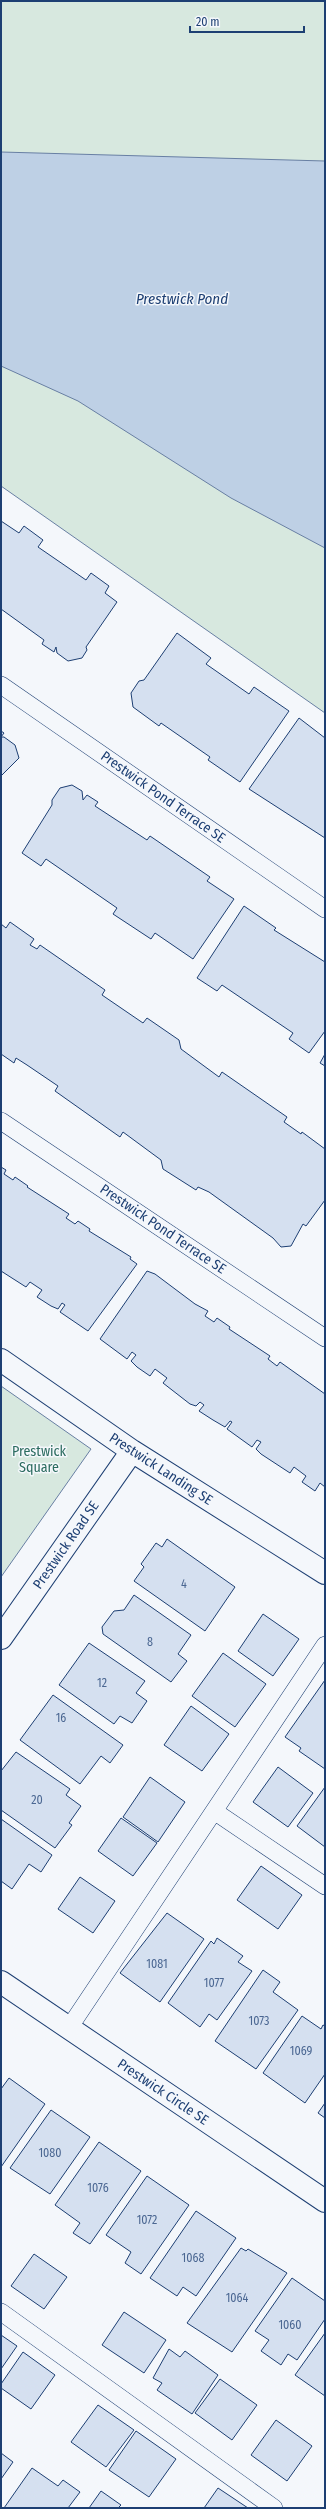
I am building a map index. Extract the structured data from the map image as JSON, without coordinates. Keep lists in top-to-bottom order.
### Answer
{
  "streets": {
    "street": ["Prestwick Landing SE", "Prestwick Road SE", "Prestwick Circle SE"],
    "lane": ["Prestwick Pond Terrace SE"]
  },
  "crossings": [
    ["Prestwick Landing SE", "Prestwick Road SE"]
  ],
  "water": ["Prestwick Pond"],
  "parks": ["Prestwick Square"],
  "house_numbers": [
    "4",
    "8",
    "12",
    "16",
    "20",
    "1081",
    "1077",
    "1073",
    "1069",
    "1080",
    "1076",
    "1072",
    "1068",
    "1064",
    "1060"
  ],
  "scale_bar": "20 m"
}
